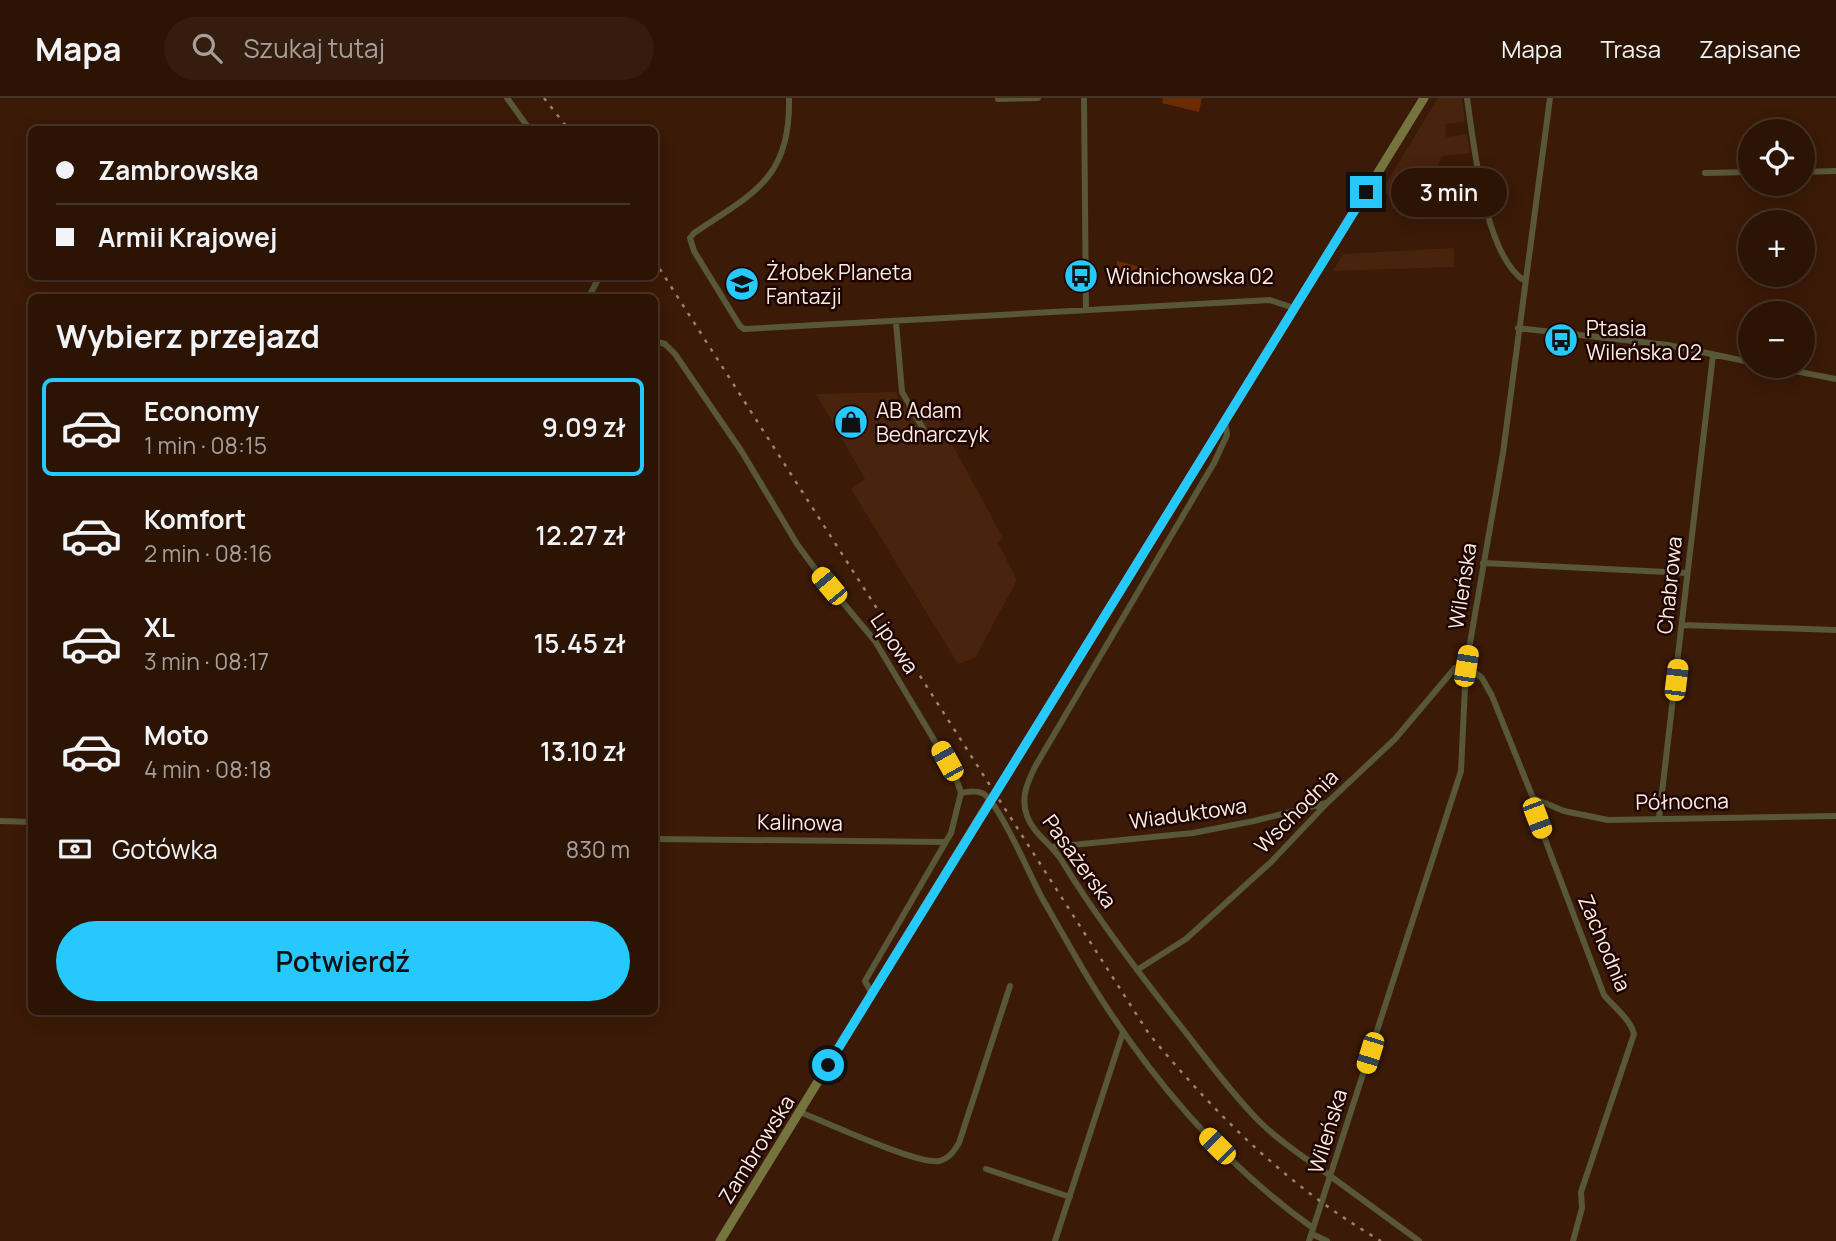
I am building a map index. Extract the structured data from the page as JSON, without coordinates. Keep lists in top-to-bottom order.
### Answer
{
  "streets": {
    "main road": ["Zambrowska"],
    "street": [
      "Chabrowa",
      "Wileńska",
      "Lipowa",
      "Północna",
      "Wschodnia",
      "Wiaduktowa",
      "Kalinowa",
      "Pasażerska",
      "Zachodnia"
    ]
  },
  "crossings": [
    ["Chabrowa", "Północna"],
    ["Wileńska", "Wschodnia"],
    ["Wileńska", "Pasażerska"],
    ["Wileńska", "Zachodnia"],
    ["Północna", "Zachodnia"],
    ["Wschodnia", "Wiaduktowa"],
    ["Wschodnia", "Pasażerska"],
    ["Wschodnia", "Zachodnia"],
    ["Wiaduktowa", "Pasażerska"],
    ["Pasażerska", "Zambrowska"]
  ],
  "places": {
    "bus stop": ["Widnichowska 02", "Ptasia Wileńska 02"],
    "school or university": ["Żłobek Planeta Fantazji"],
    "shop": ["AB Adam Bednarczyk"]
  },
  "page": {
    "header": "Mapa",
    "search": "Szukaj tutaj",
    "nav": ["Mapa", "Trasa", "Zapisane"],
    "map_buttons": ["+", "−"],
    "banner": ["Zambrowska", "Armii Krajowej"],
    "bubble": "3 min",
    "heading": "Wybierz przejazd",
    "list": [
      {
        "name": "Economy",
        "note": "1 min · 08:15",
        "value": "9.09 zł"
      },
      {
        "name": "Komfort",
        "note": "2 min · 08:16",
        "value": "12.27 zł"
      },
      {
        "name": "XL",
        "note": "3 min · 08:17",
        "value": "15.45 zł"
      },
      {
        "name": "Moto",
        "note": "4 min · 08:18",
        "value": "13.10 zł"
      }
    ],
    "pay": ["Gotówka", "830 m"],
    "buttons": "Potwierdź"
  }
}
